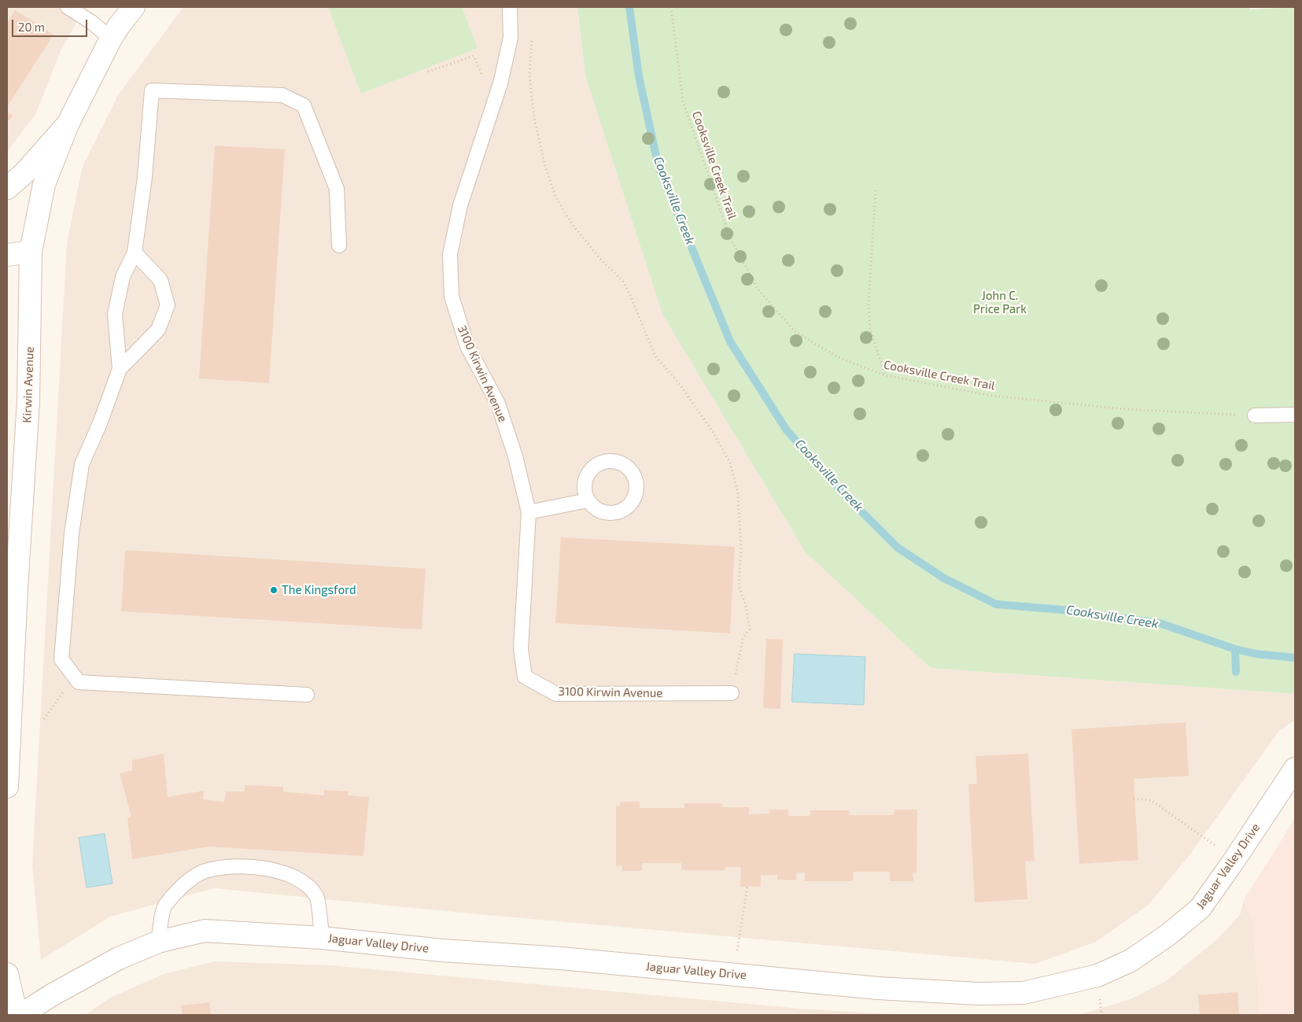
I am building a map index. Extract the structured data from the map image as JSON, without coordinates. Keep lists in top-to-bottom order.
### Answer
{
  "streets": {
    "street": ["Kirwin Avenue", "Jaguar Valley Drive"],
    "lane": ["3100 Kirwin Avenue"],
    "path": ["Cooksville Creek Trail"]
  },
  "water": ["Cooksville Creek"],
  "parks": ["John C. Price Park"],
  "places": ["The Kingsford"],
  "scale_bar": "20 m"
}
